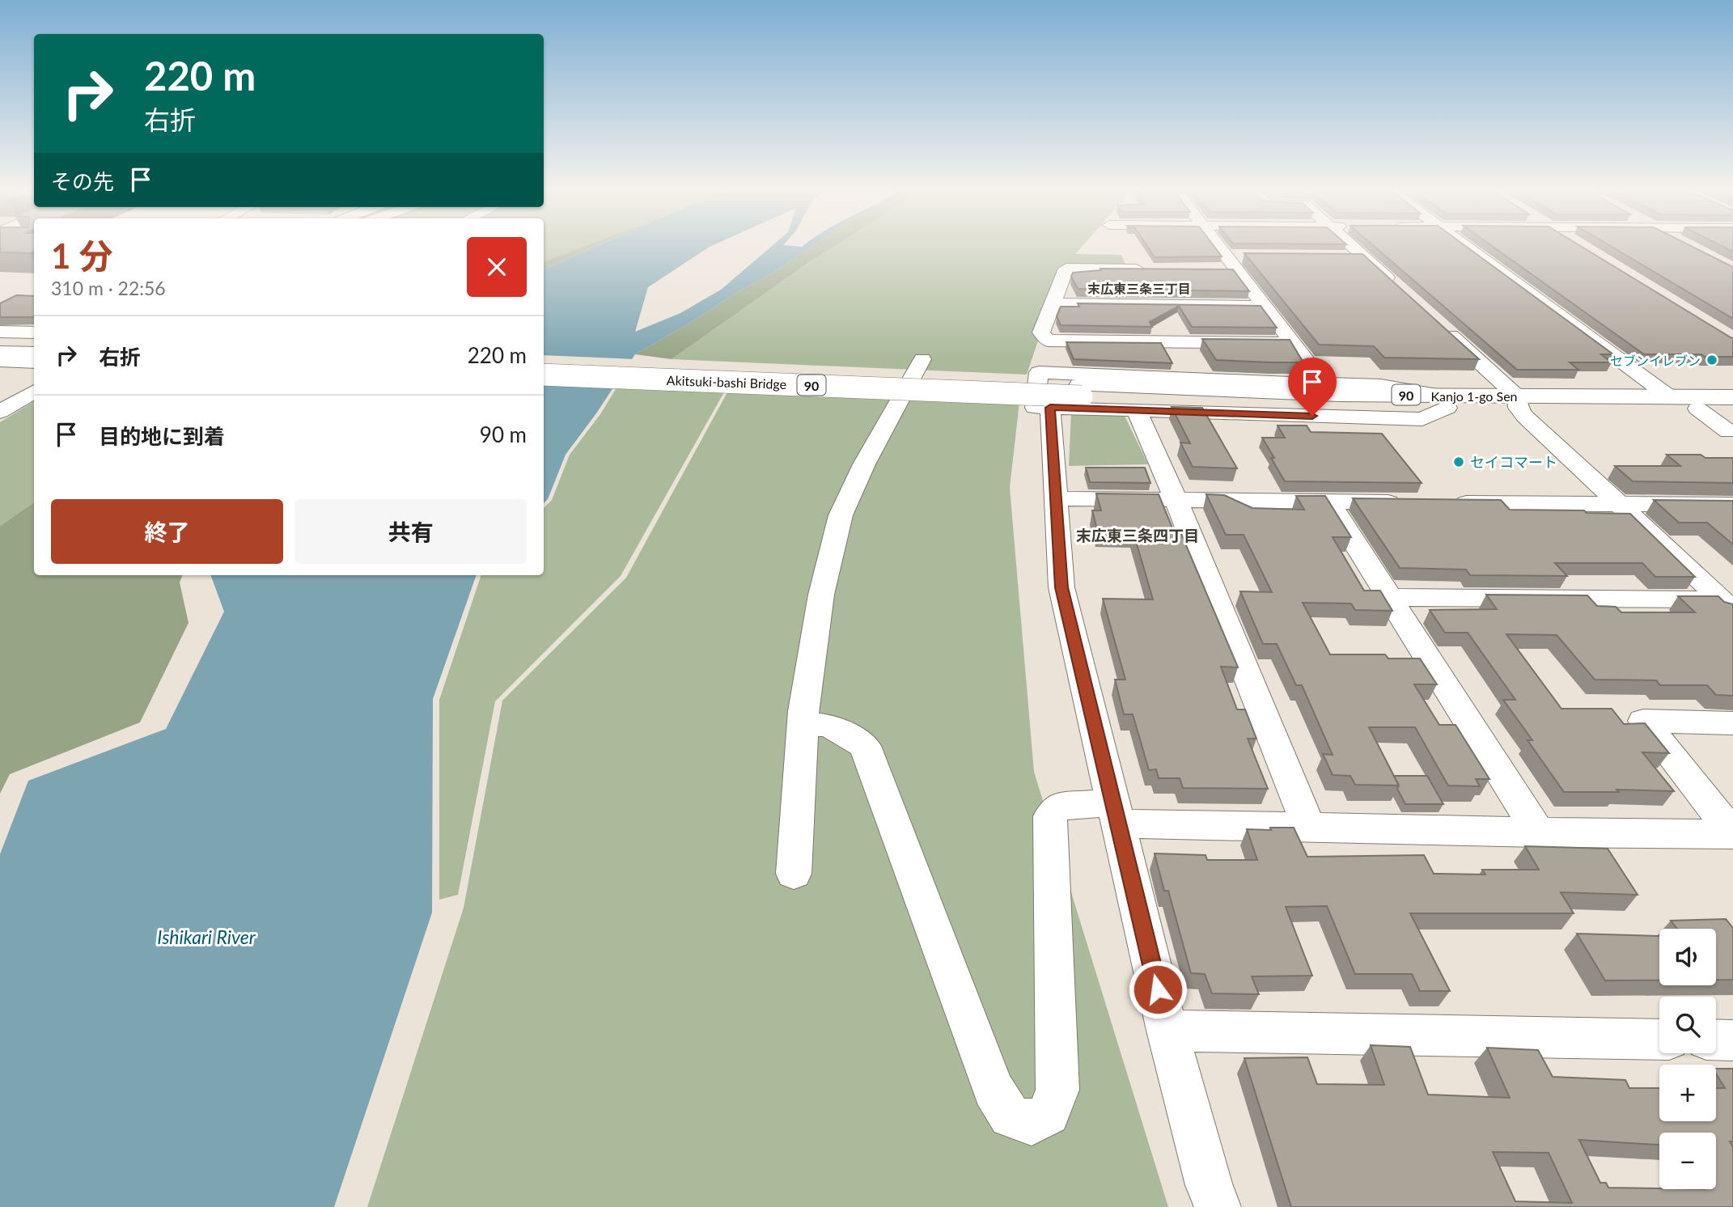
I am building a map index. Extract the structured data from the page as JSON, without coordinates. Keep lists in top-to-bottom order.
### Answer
{
  "streets": {
    "main road": ["Akitsuki-bashi Bridge", "90", "Kanjo 1-go Sen"]
  },
  "crossings": [
    ["Akitsuki-bashi Bridge", "Kanjo 1-go Sen"]
  ],
  "districts": ["末広東三条三丁目", "末広東三条四丁目"],
  "water": ["Ishikari River"],
  "places": ["セブンイレブン", "セイコマート"],
  "page": {
    "turn": ["220 m", "右折"],
    "then": "その先",
    "heading": ["1 分", "310 m · 22:56"],
    "list": [
      {
        "name": "右折",
        "value": "220 m"
      },
      {
        "name": "目的地に到着",
        "value": "90 m"
      }
    ],
    "buttons": ["終了", "共有"],
    "map_buttons": ["+", "−"]
  }
}
